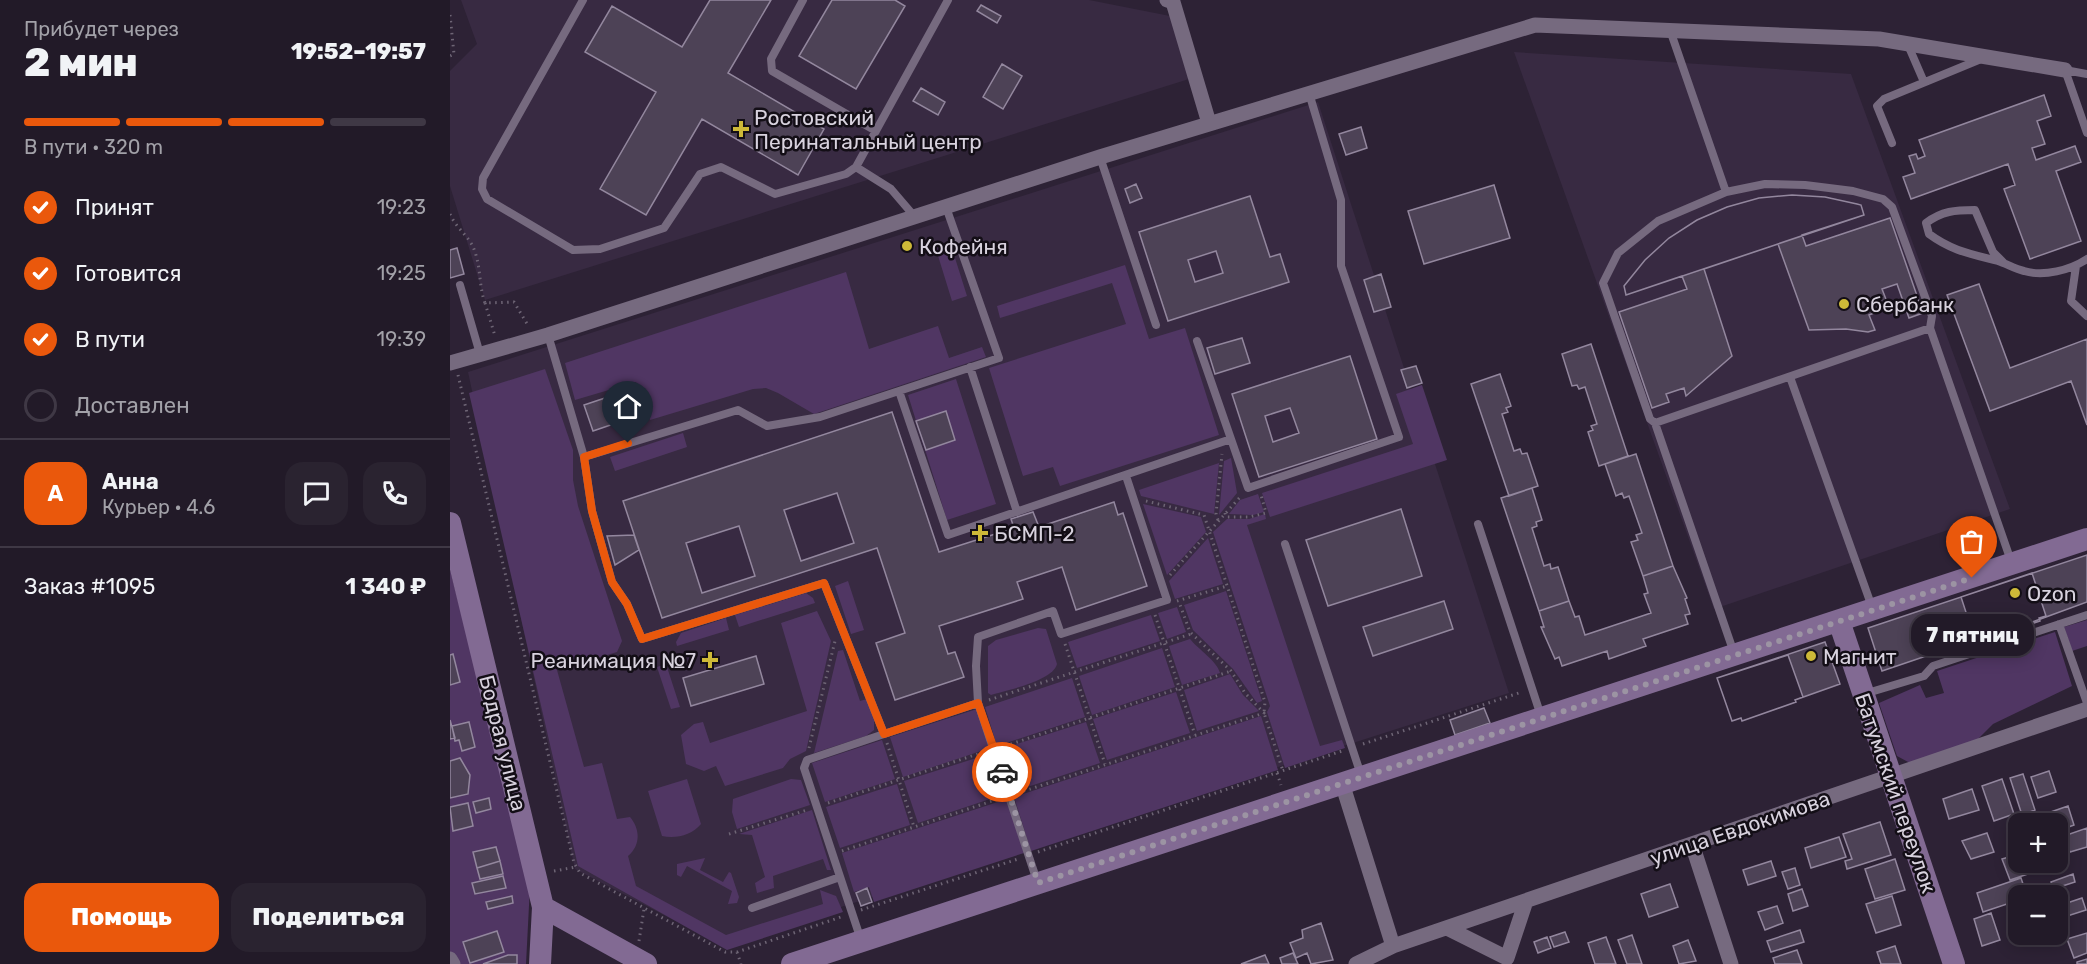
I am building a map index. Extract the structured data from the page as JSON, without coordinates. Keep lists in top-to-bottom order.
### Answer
{
  "streets": {
    "main road": ["Бодрая улица", "Батумский переулок"],
    "street": ["улица Евдокимова"]
  },
  "crossings": [
    ["Батумский переулок", "улица Евдокимова"]
  ],
  "places": {
    "health": ["Ростовский Перинатальный центр", "БСМП-2", "Реанимация №7"],
    "other": [
      "Кофейня",
      "Сбербанк",
      "7 пятниц",
      "Ozon",
      "Магнит"
    ]
  },
  "page": {
    "heading": ["2 мин", "Прибудет через", "19:52–19:57"],
    "panel": [
      "Анна",
      "Курьер · 4.6",
      "Заказ #1095",
      "1 340 ₽"
    ],
    "bar": "В пути · 320 m",
    "list": [
      ["Принят", "19:23"],
      ["Готовится", "19:25"],
      ["В пути", "19:39"],
      "Доставлен"
    ],
    "round": "А",
    "bubble": "7 пятниц",
    "map_buttons": ["+", "−"],
    "buttons": ["Помощь", "Поделиться"]
  }
}
